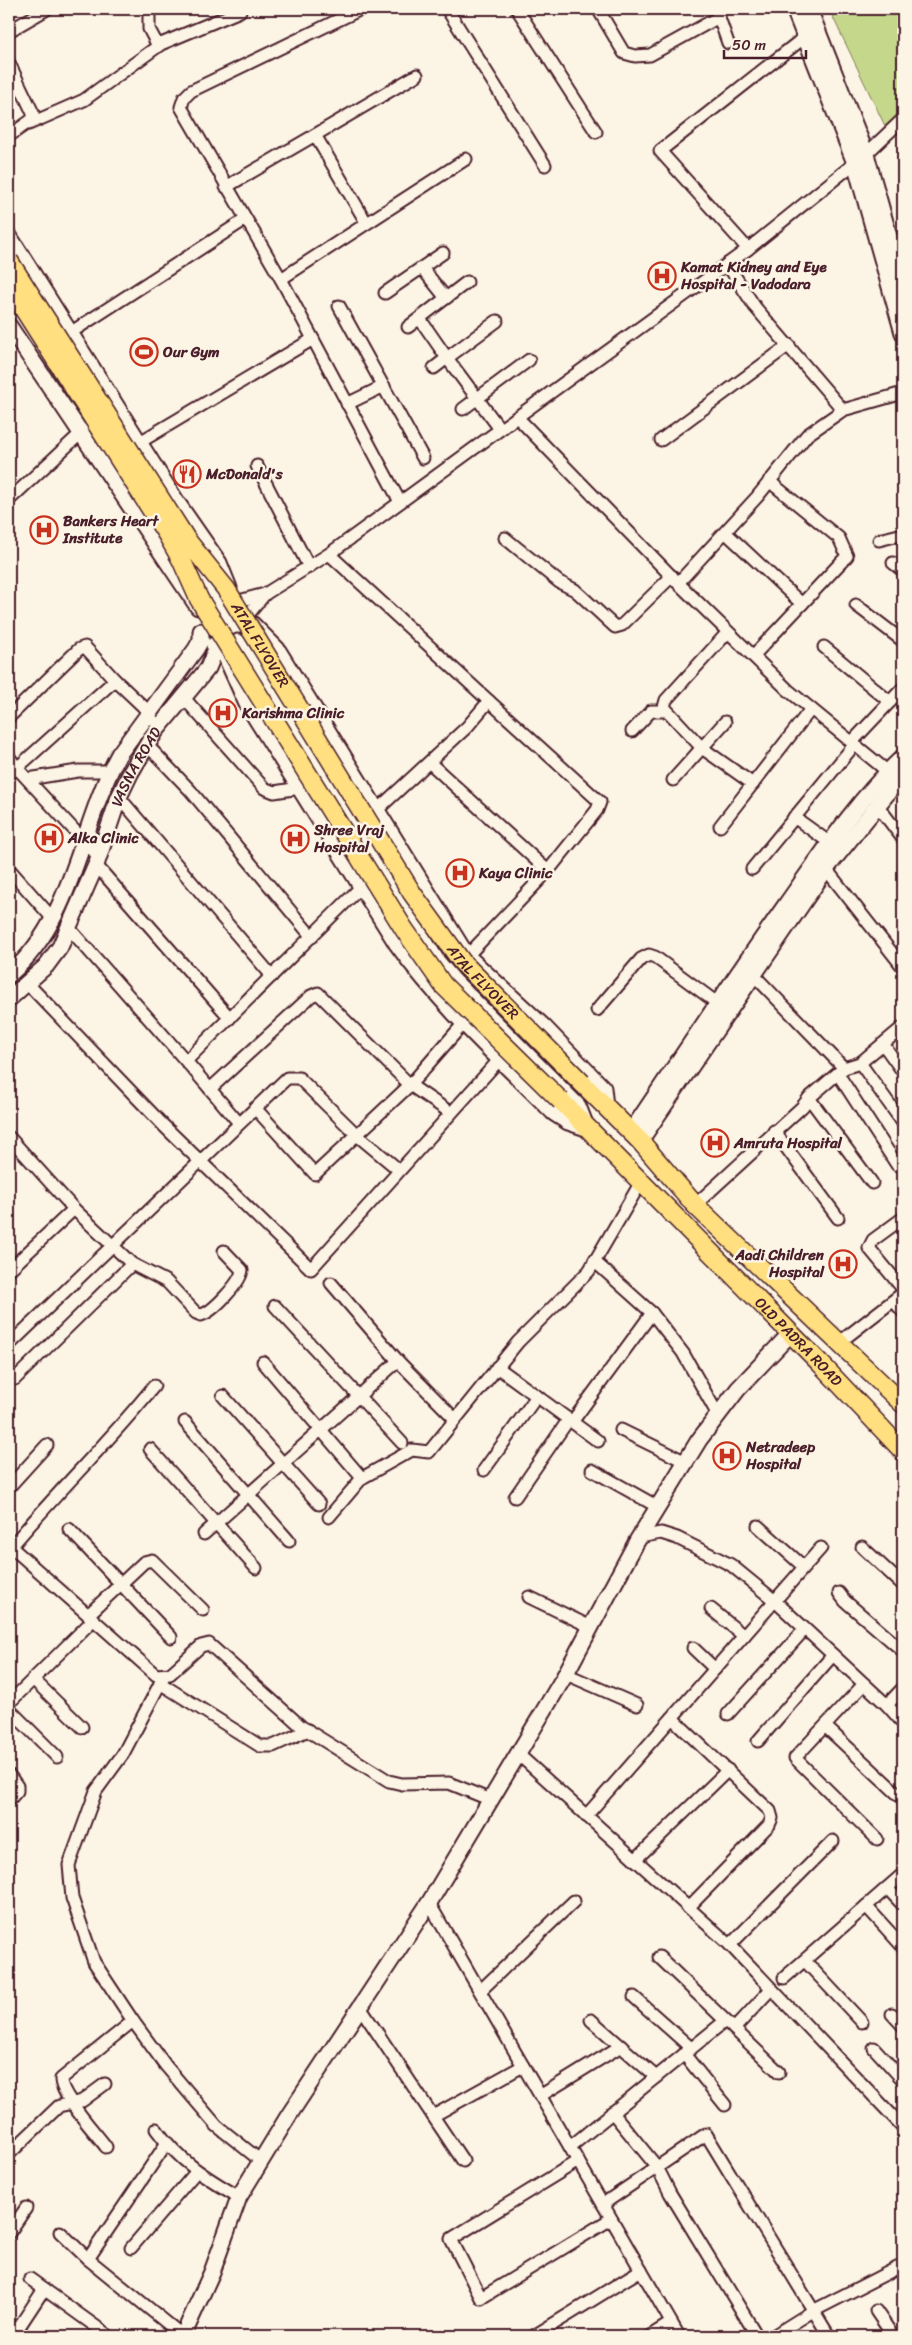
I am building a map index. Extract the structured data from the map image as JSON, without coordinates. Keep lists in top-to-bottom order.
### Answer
{
  "streets": {
    "main road": ["ATAL FLYOVER", "OLD PADRA ROAD"],
    "street": ["VASNA ROAD"]
  },
  "crossings": [
    ["ATAL FLYOVER", "OLD PADRA ROAD"]
  ],
  "places": {
    "hospital": [
      "Kamat Kidney and Eye Hospital - Vadodara",
      "Bankers Heart Institute",
      "Karishma Clinic",
      "Alka Clinic",
      "Shree Vraj Hospital",
      "Kaya Clinic",
      "Amruta Hospital",
      "Aadi Children Hospital",
      "Netradeep Hospital"
    ],
    "sports": ["Our Gym"],
    "restaurant": ["McDonald's"]
  },
  "scale_bar": "50 m"
}
